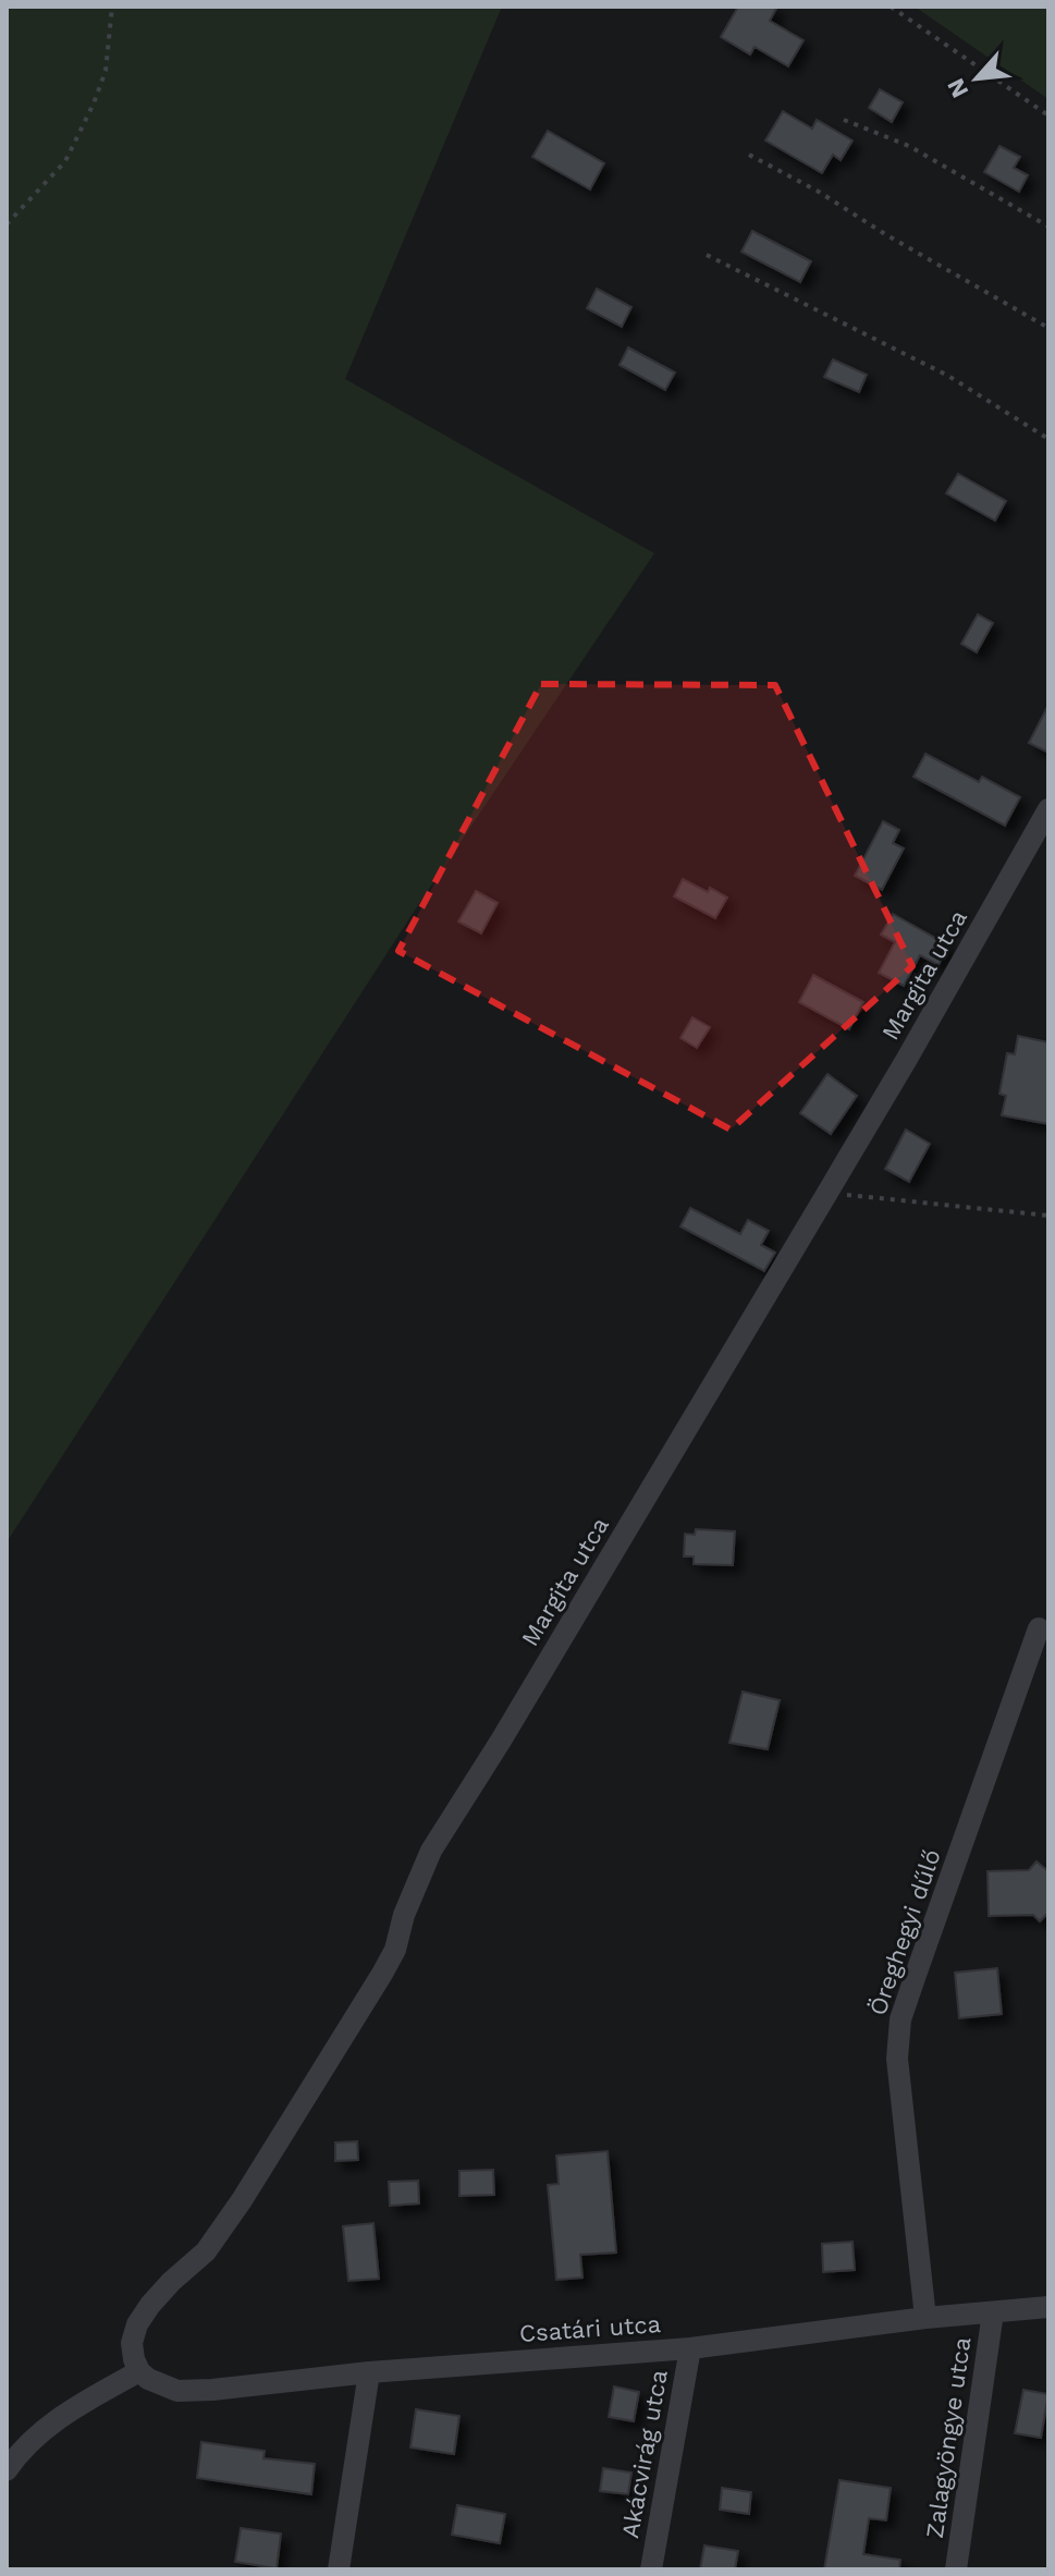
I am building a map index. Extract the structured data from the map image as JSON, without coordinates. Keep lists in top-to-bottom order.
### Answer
{
  "streets": {
    "street": [
      "Margita utca",
      "Öreghegyi dűlő",
      "Csatári utca",
      "Zalagyöngye utca",
      "Akácvirág utca"
    ]
  },
  "crossings": [
    ["Margita utca", "Csatári utca"],
    ["Öreghegyi dűlő", "Csatári utca"],
    ["Csatári utca", "Zalagyöngye utca"],
    ["Csatári utca", "Akácvirág utca"]
  ],
  "north": "bottom left"
}
